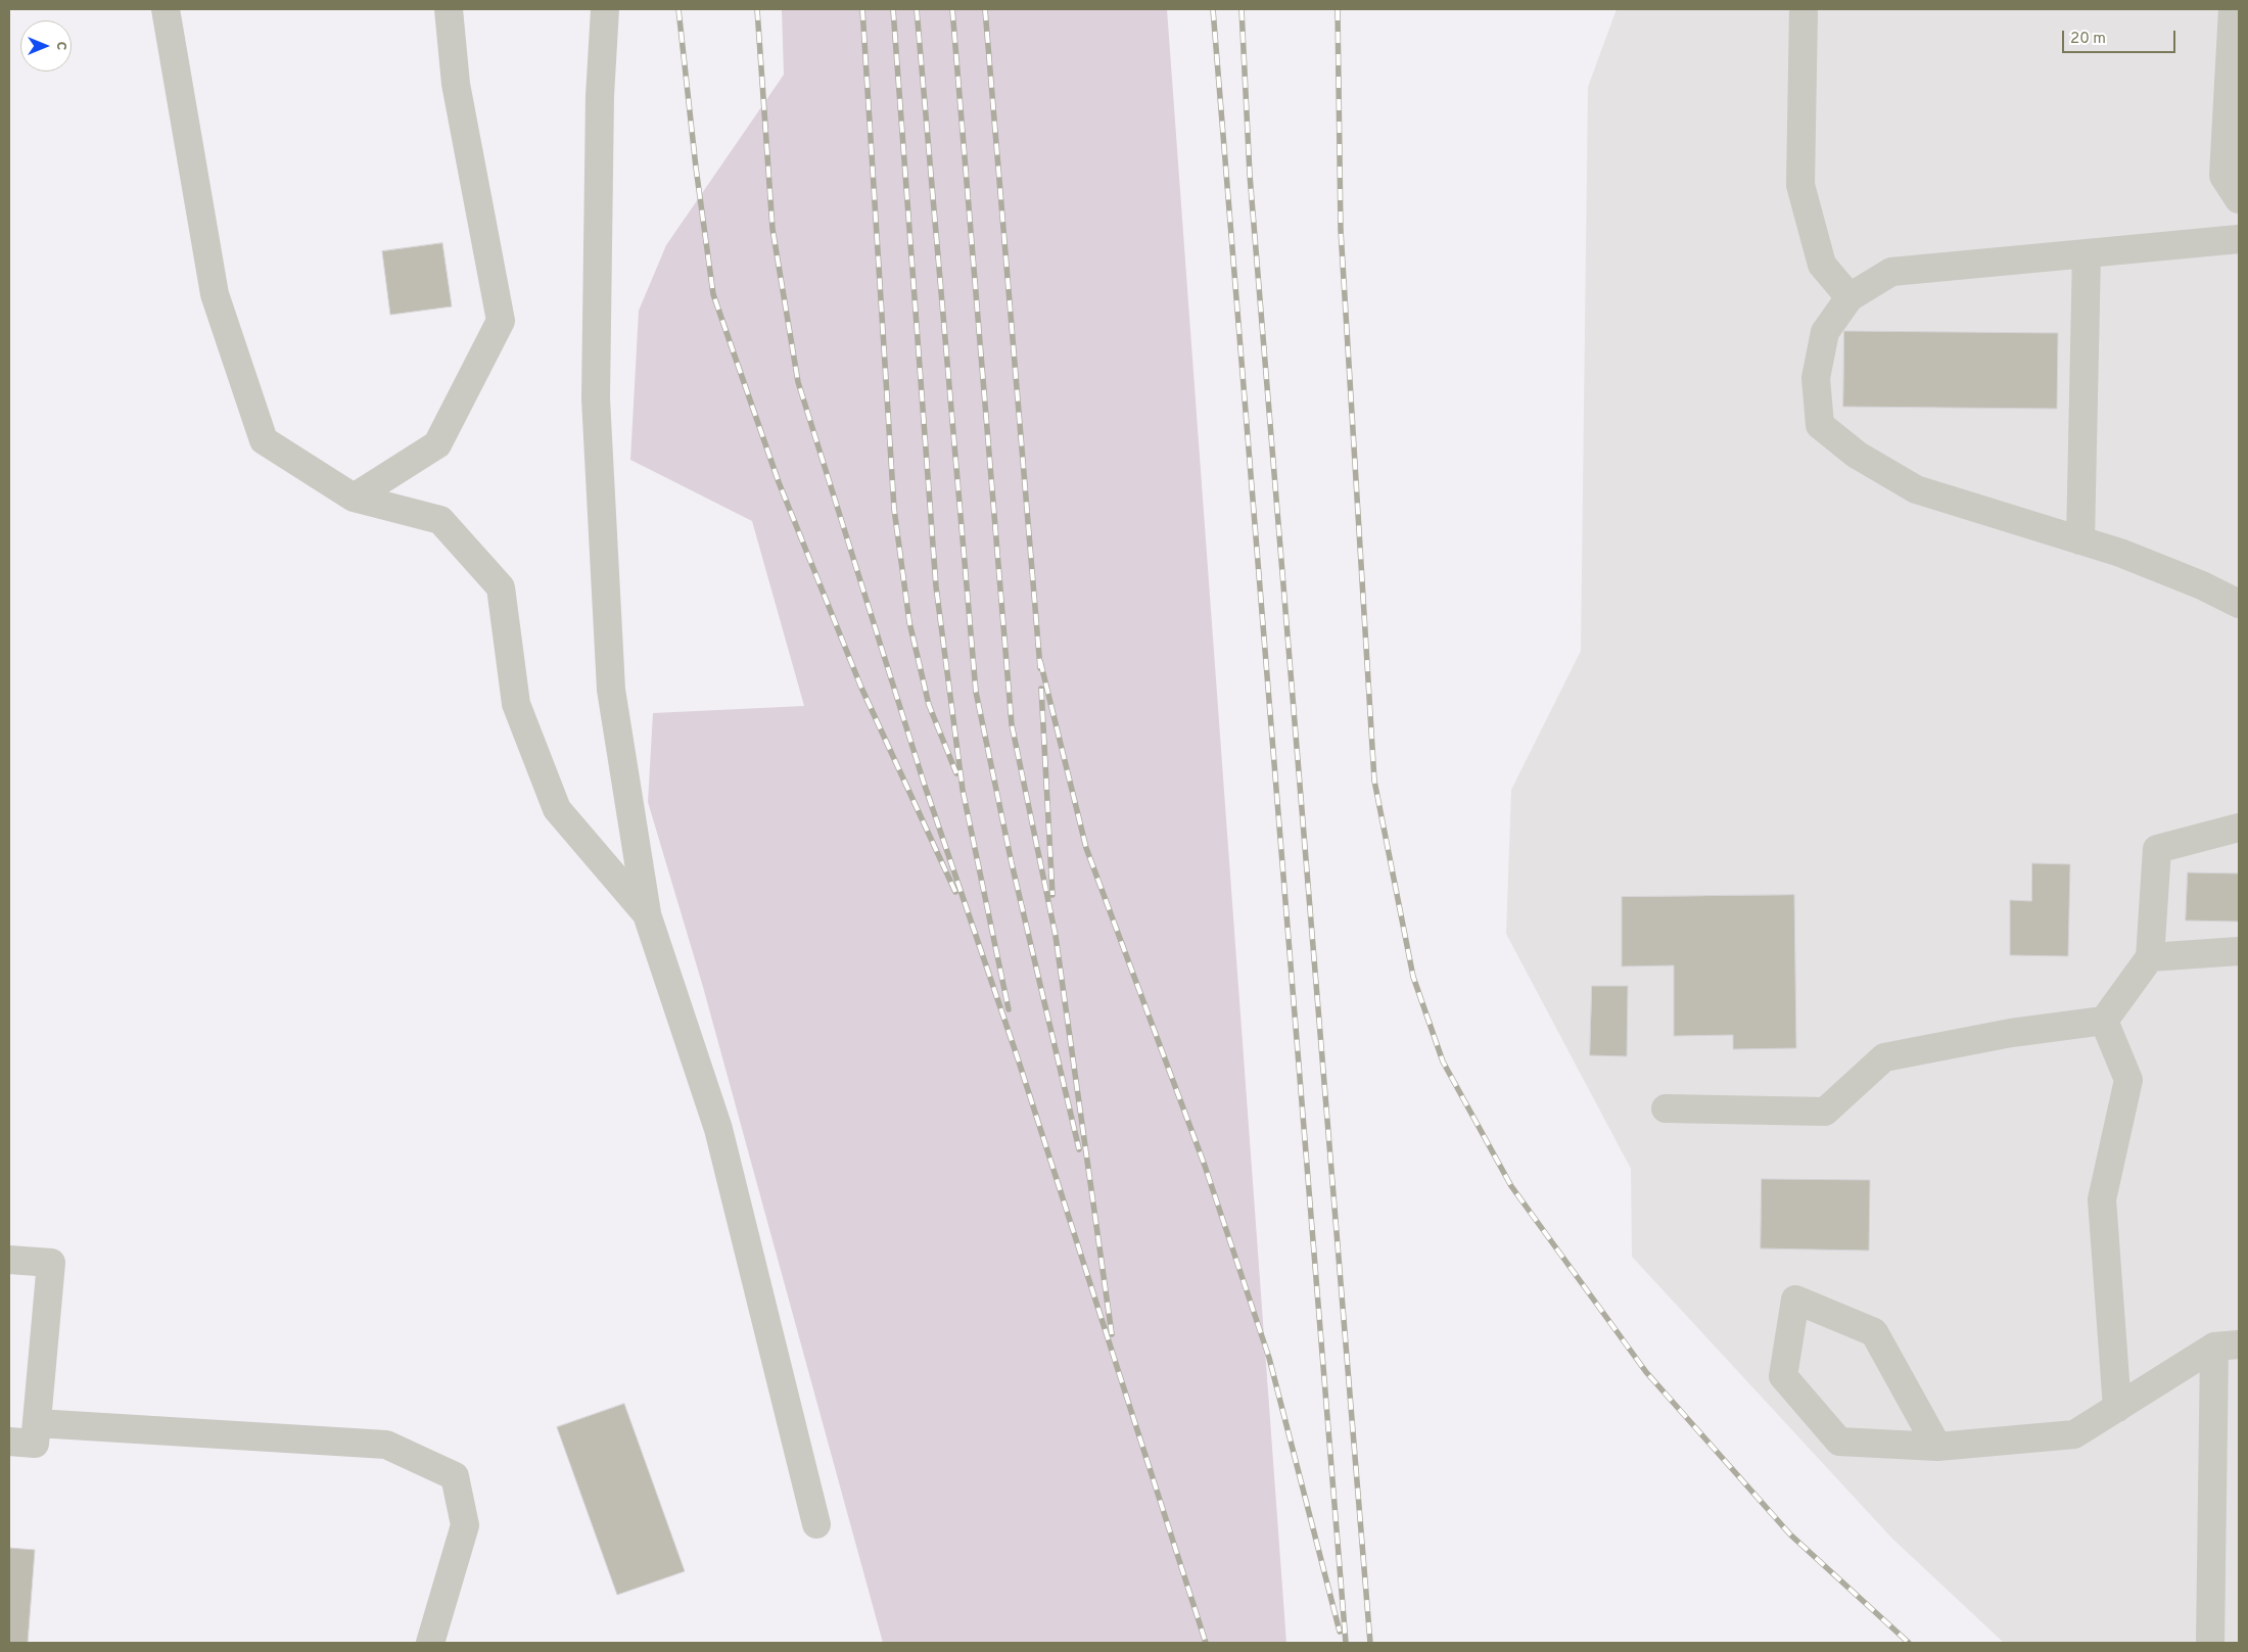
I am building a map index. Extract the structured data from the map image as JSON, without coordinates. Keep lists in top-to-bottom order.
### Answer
{
  "scale_bar": "20 m",
  "north": "right"
}
